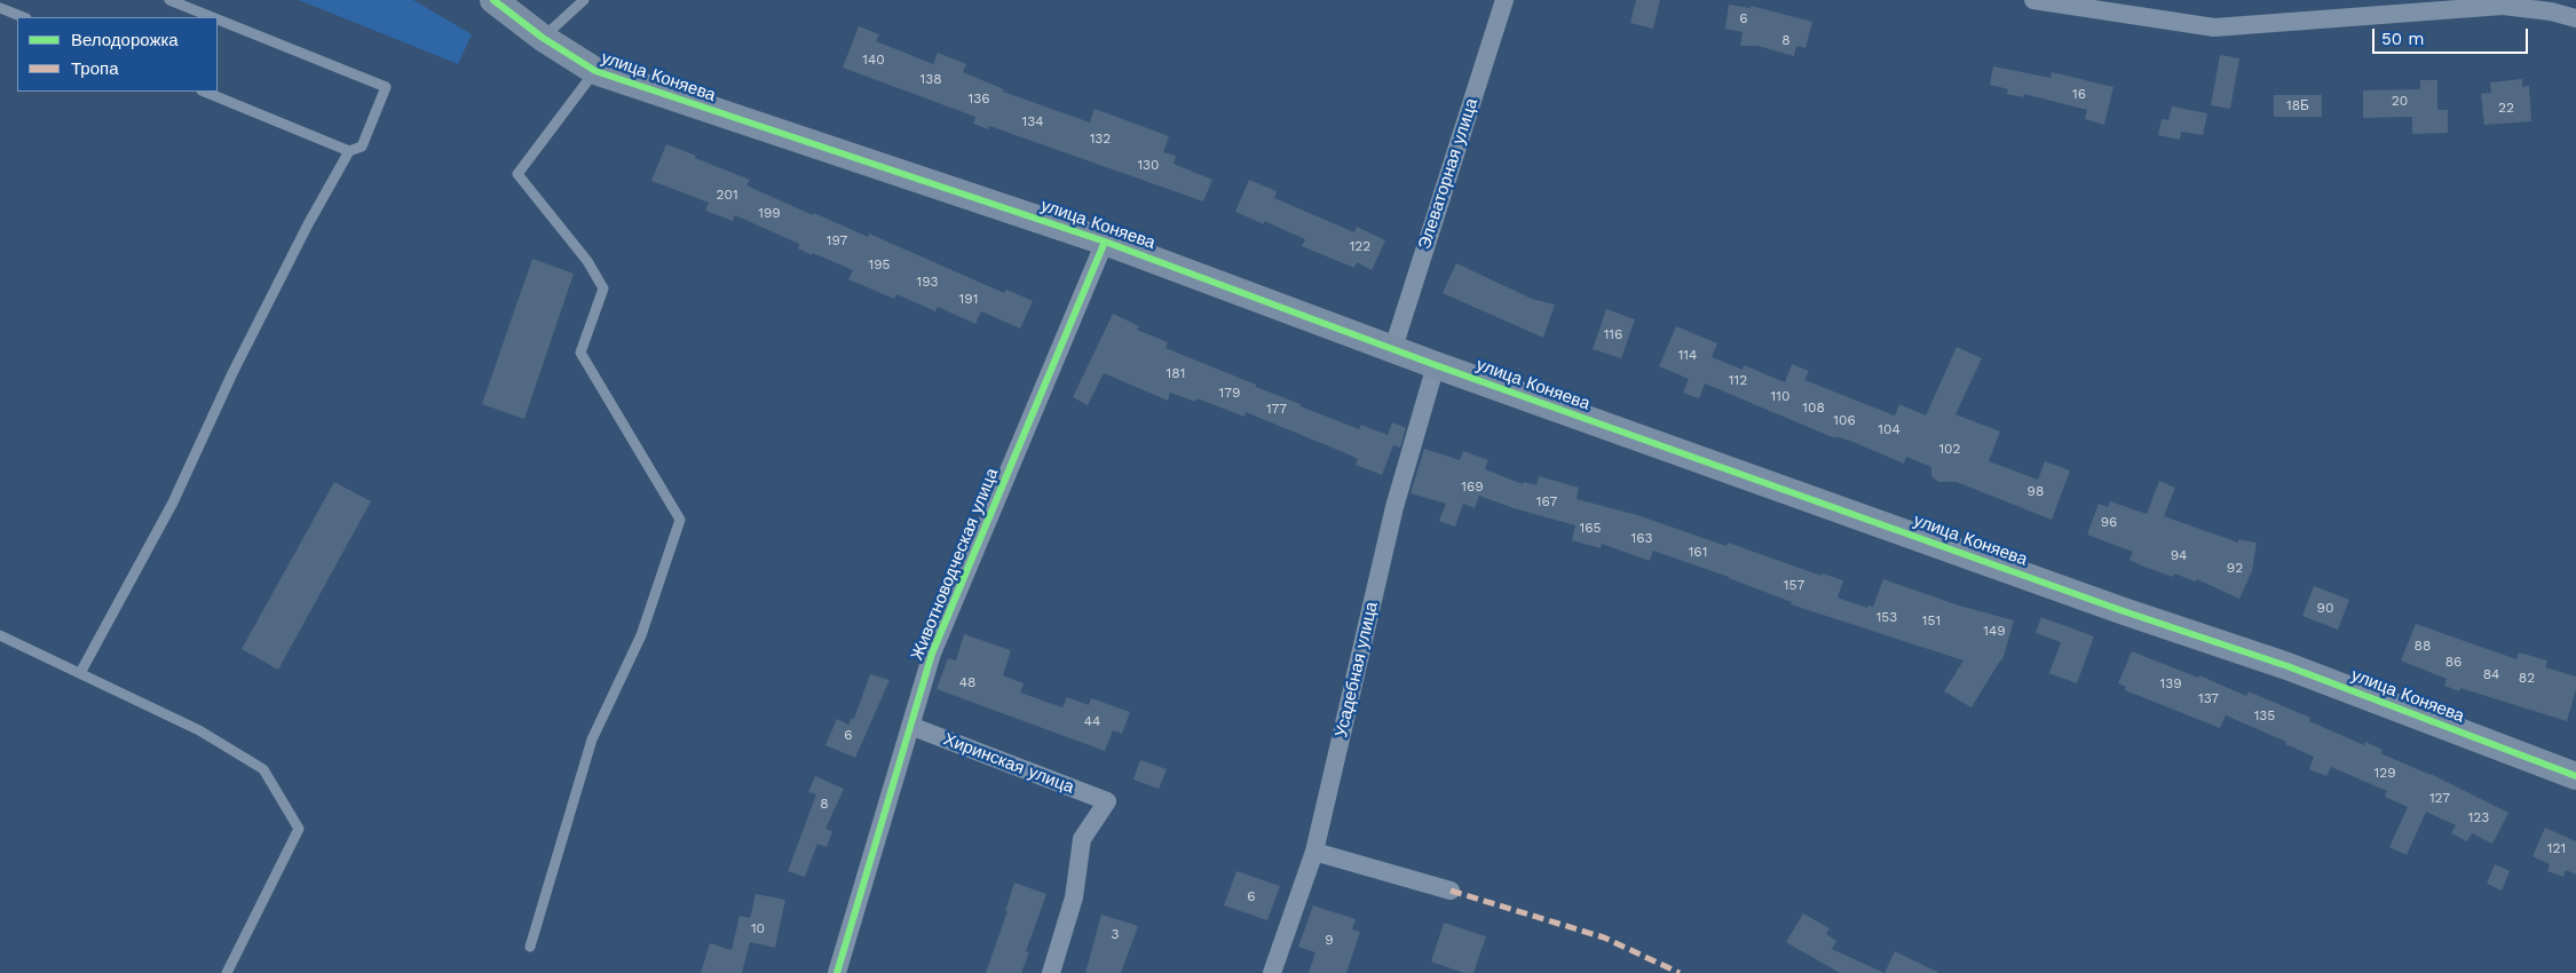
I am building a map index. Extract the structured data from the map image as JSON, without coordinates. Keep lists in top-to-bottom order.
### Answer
{
  "streets": {
    "street": [
      "улица Коняева",
      "Элеваторная улица",
      "Животноводческая улица",
      "Усадебная улица",
      "Хиринская улица"
    ]
  },
  "crossings": [
    ["улица Коняева", "Элеваторная улица"],
    ["улица Коняева", "Животноводческая улица"],
    ["улица Коняева", "Усадебная улица"],
    ["Животноводческая улица", "Хиринская улица"]
  ],
  "house_numbers": [
    "6",
    "8",
    "140",
    "138",
    "16",
    "136",
    "20",
    "18Б",
    "22",
    "134",
    "132",
    "130",
    "201",
    "199",
    "197",
    "122",
    "195",
    "193",
    "191",
    "116",
    "114",
    "181",
    "112",
    "179",
    "110",
    "108",
    "177",
    "106",
    "104",
    "102",
    "169",
    "98",
    "167",
    "96",
    "165",
    "163",
    "161",
    "94",
    "92",
    "157",
    "90",
    "153",
    "151",
    "149",
    "88",
    "86",
    "84",
    "82",
    "48",
    "139",
    "137",
    "135",
    "44",
    "6",
    "129",
    "127",
    "8",
    "123",
    "121",
    "6",
    "10",
    "3",
    "9"
  ],
  "legend": ["Велодорожка", "Тропа"],
  "scale_bar": "50 m"
}
